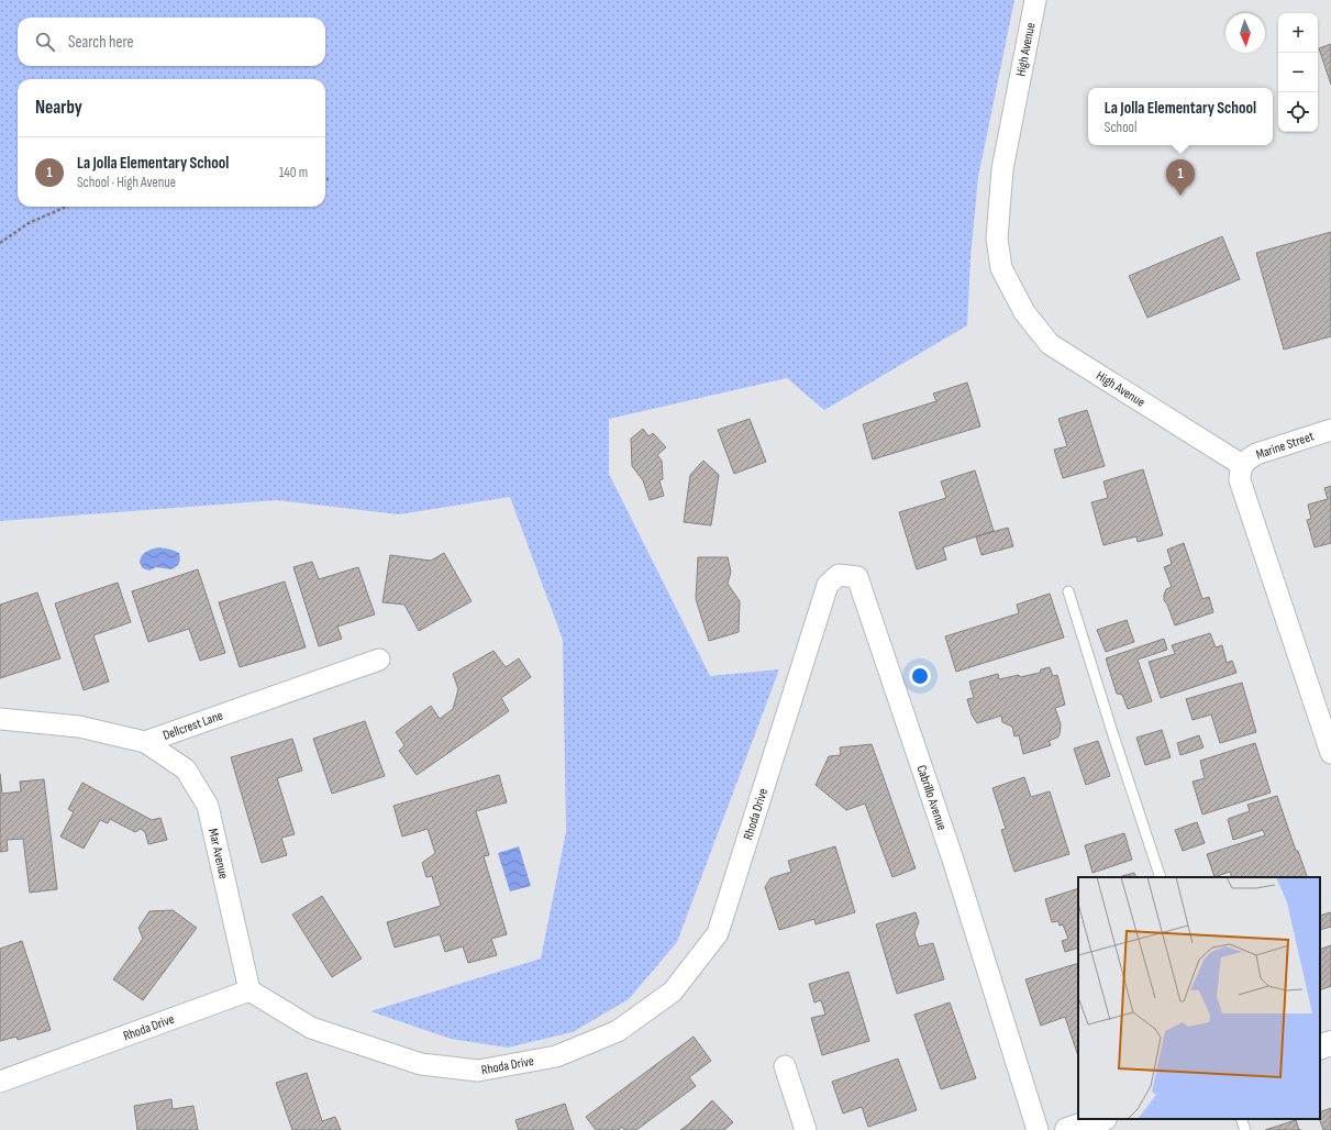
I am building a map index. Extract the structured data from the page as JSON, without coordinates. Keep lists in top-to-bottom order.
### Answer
{
  "streets": {
    "street": [
      "High Avenue",
      "Marine Street",
      "Dellcrest Lane",
      "Cabrillo Avenue",
      "Rhoda Drive",
      "Mar Avenue"
    ]
  },
  "crossings": [
    ["High Avenue", "Marine Street"],
    ["Dellcrest Lane", "Mar Avenue"],
    ["Cabrillo Avenue", "Rhoda Drive"],
    ["Rhoda Drive", "Mar Avenue"]
  ],
  "north": "bottom",
  "page": {
    "map_buttons": ["+", "−"],
    "search": "Search here",
    "heading": "Nearby",
    "popup": ["La Jolla Elementary School", "School"],
    "list": [
      {
        "mark": "1",
        "name": "La Jolla Elementary School",
        "note": "School · High Avenue",
        "value": "140 m"
      }
    ],
    "pins": "1"
  }
}
